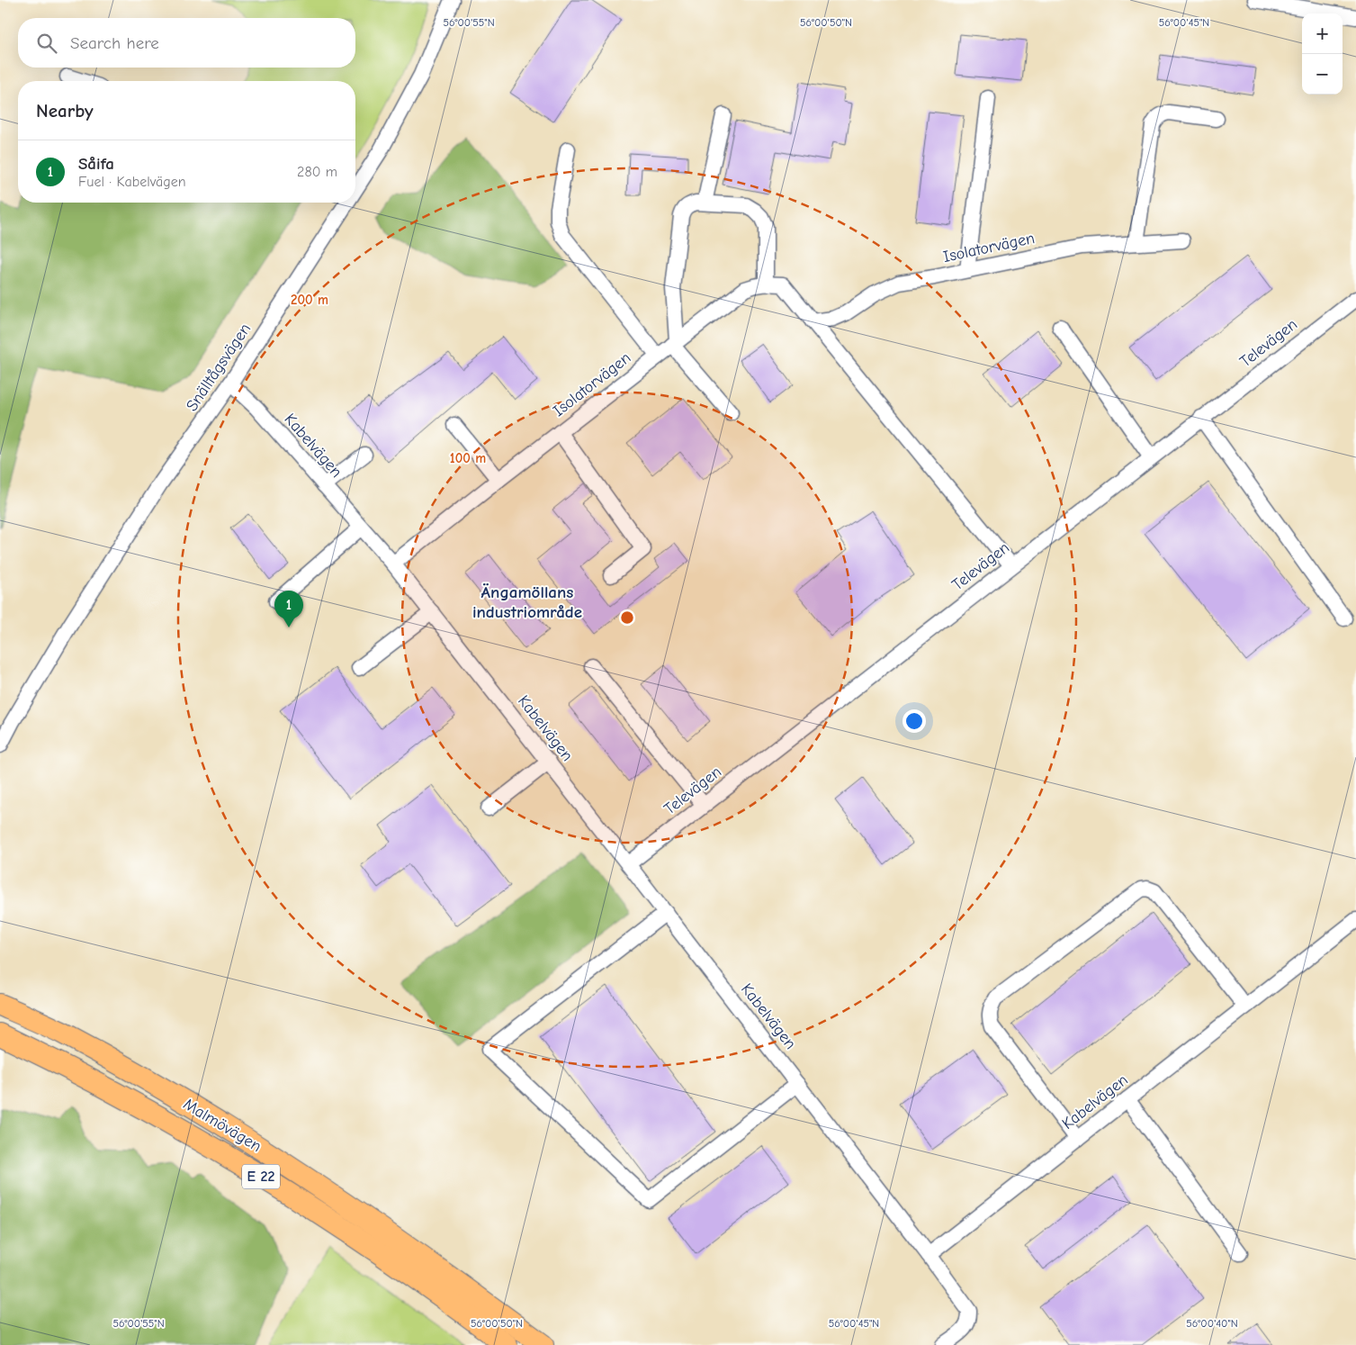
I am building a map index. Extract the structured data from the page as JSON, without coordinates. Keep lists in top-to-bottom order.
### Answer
{
  "streets": {
    "highway": ["Malmövägen", "E 22"],
    "street": [
      "Isolatorvägen",
      "Televägen",
      "Snälltågsvägen",
      "Kabelvägen"
    ]
  },
  "crossings": [
    ["Isolatorvägen", "Kabelvägen"],
    ["Televägen", "Kabelvägen"],
    ["Snälltågsvägen", "Kabelvägen"],
    ["Malmövägen", "E 22"]
  ],
  "districts": ["Ängamöllans industriområde"],
  "page": {
    "map_buttons": ["+", "−"],
    "search": "Search here",
    "heading": "Nearby",
    "list": [
      {
        "mark": "1",
        "name": "Såifa",
        "note": "Fuel · Kabelvägen",
        "value": "280 m"
      }
    ],
    "pins": "1"
  },
  "coordinates": [
    "56°00'55\"N",
    "56°00'50\"N",
    "56°00'45\"N",
    "56°00'40\"N"
  ],
  "rings": ["200 m", "100 m"]
}
